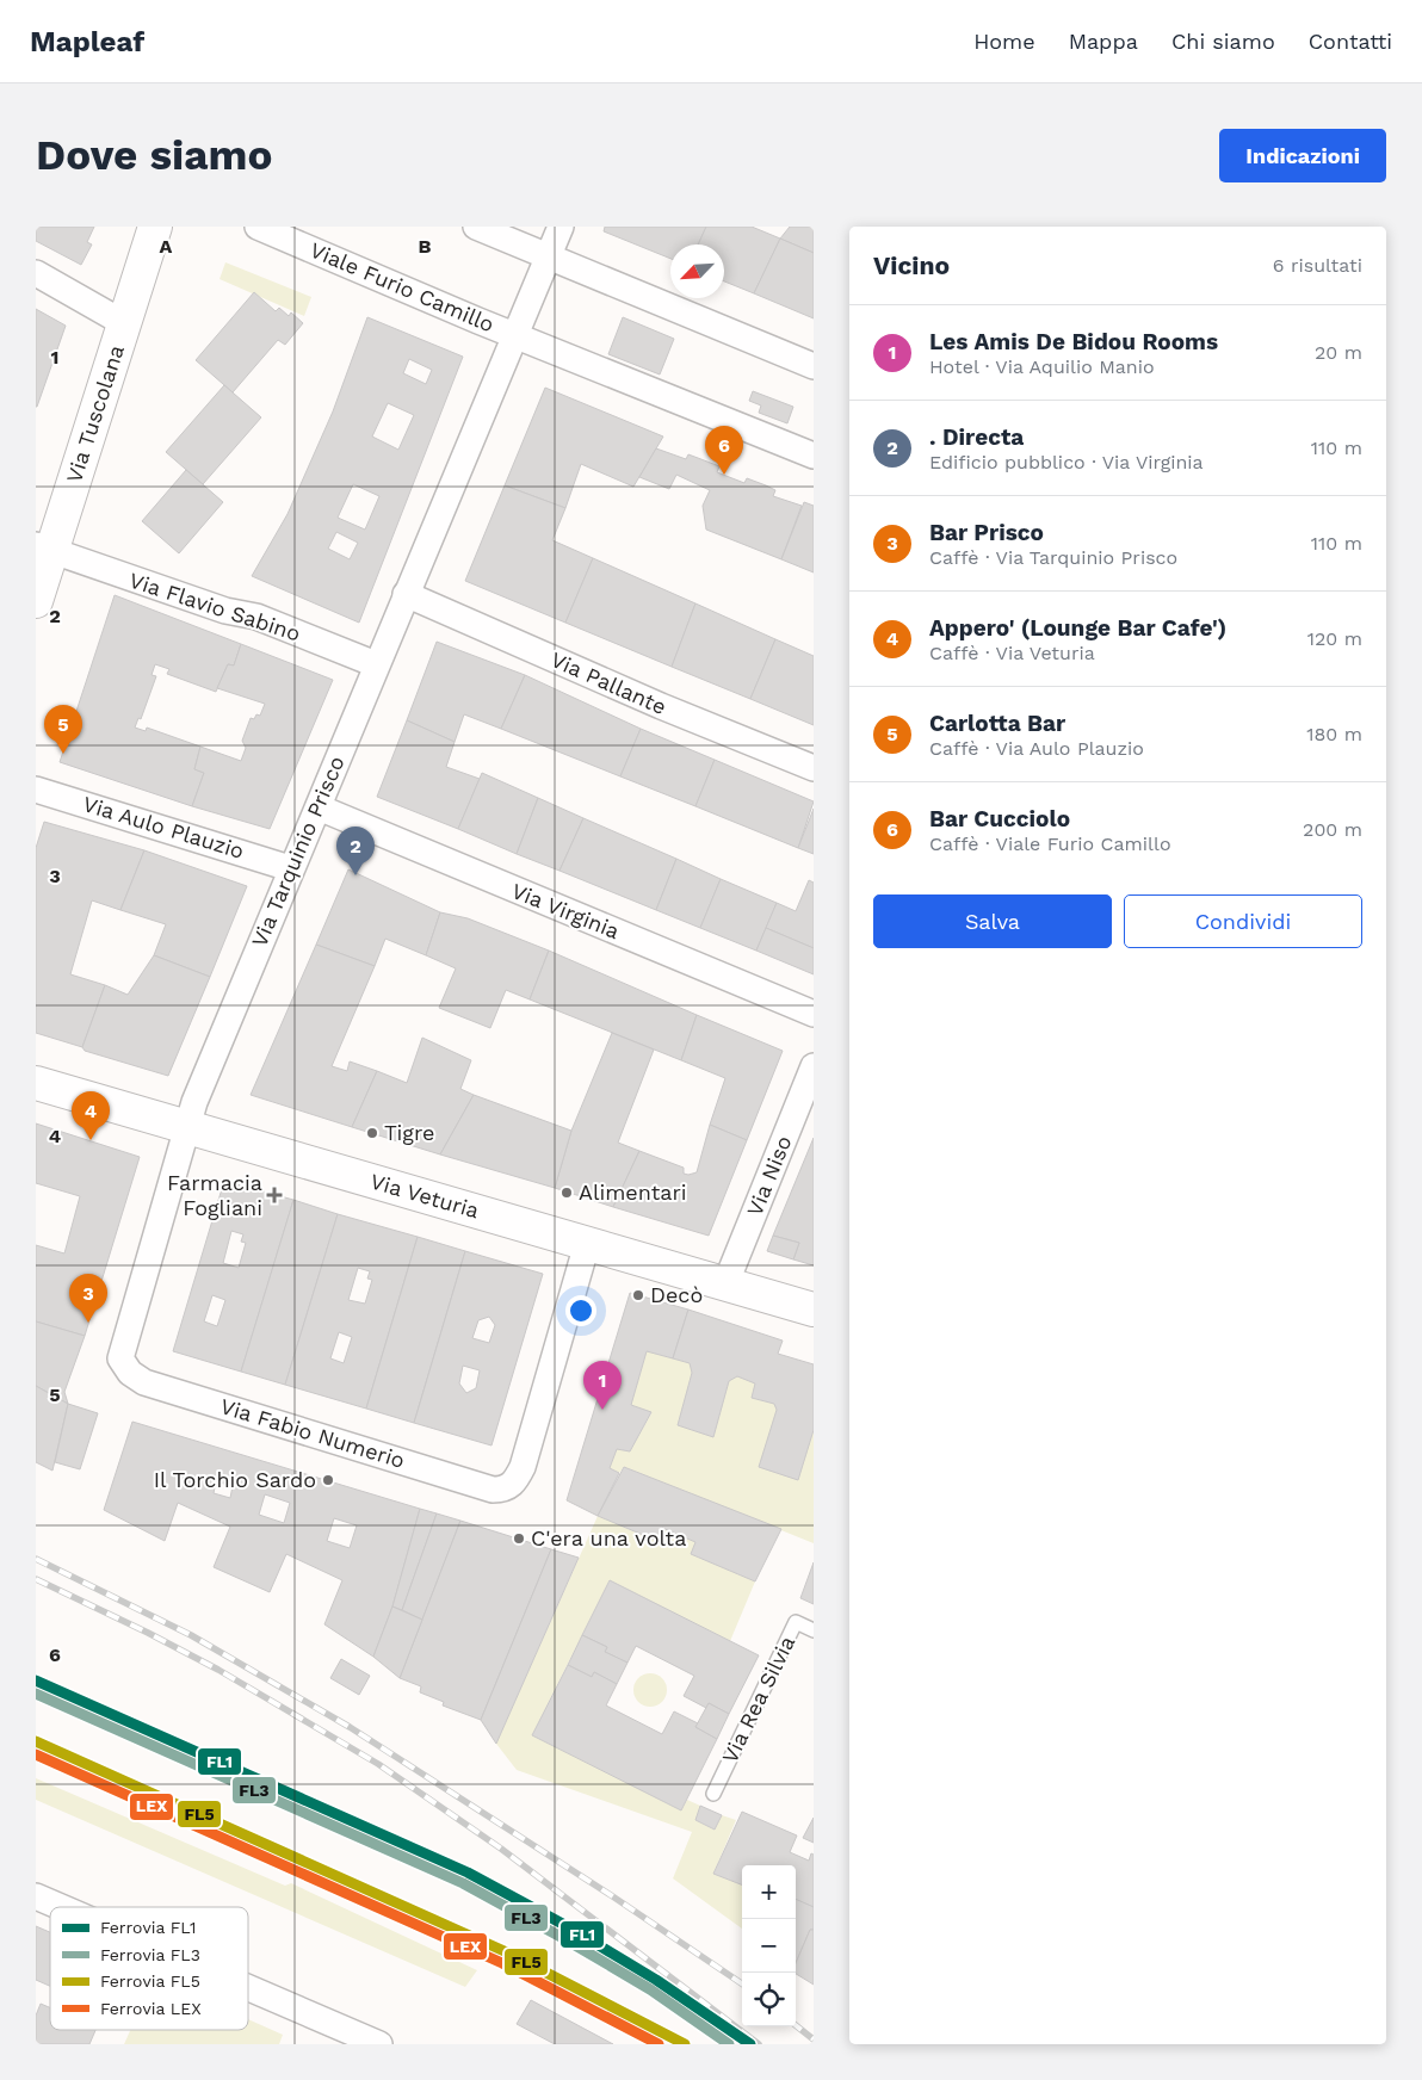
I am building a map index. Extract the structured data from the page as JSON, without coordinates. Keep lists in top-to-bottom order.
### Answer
{
  "streets": {
    "street": [
      "Viale Furio Camillo",
      "Via Tuscolana",
      "Via Flavio Sabino",
      "Via Pallante",
      "Via Aulo Plauzio",
      "Via Tarquinio Prisco",
      "Via Virginia",
      "Via Niso",
      "Via Veturia",
      "Via Fabio Numerio"
    ],
    "lane": ["Via Rea Silvia"]
  },
  "crossings": [
    ["Viale Furio Camillo", "Via Tarquinio Prisco"],
    ["Via Tuscolana", "Via Flavio Sabino"],
    ["Via Flavio Sabino", "Via Tarquinio Prisco"],
    ["Via Pallante", "Via Tarquinio Prisco"],
    ["Via Aulo Plauzio", "Via Tarquinio Prisco"],
    ["Via Tarquinio Prisco", "Via Virginia"],
    ["Via Tarquinio Prisco", "Via Veturia"],
    ["Via Tarquinio Prisco", "Via Fabio Numerio"],
    ["Via Niso", "Via Veturia"],
    ["Via Veturia", "Via Fabio Numerio"]
  ],
  "places": {
    "other": [
      "Tigre",
      "Alimentari",
      "Decò",
      "Il Torchio Sardo",
      "C'era una volta"
    ],
    "health": ["Farmacia Fogliani"]
  },
  "lines": [
    "rail line FL1",
    "rail line FL3",
    "rail line FL5",
    "rail line LEX"
  ],
  "legend": [
    "Ferrovia FL1",
    "Ferrovia FL3",
    "Ferrovia FL5",
    "Ferrovia LEX"
  ],
  "north": "bottom left",
  "page": {
    "header": "Mapleaf",
    "nav": [
      "Home",
      "Mappa",
      "Chi siamo",
      "Contatti"
    ],
    "buttons": [
      "Indicazioni",
      ["Salva", "Condividi"]
    ],
    "title": "Dove siamo",
    "heading": ["Vicino", "6 risultati"],
    "list": [
      {
        "mark": "1",
        "name": "Les Amis De Bidou Rooms",
        "note": "Hotel · Via Aquilio Manio",
        "value": "20 m"
      },
      {
        "mark": "2",
        "name": ". Directa",
        "note": "Edificio pubblico · Via Virginia",
        "value": "110 m"
      },
      {
        "mark": "3",
        "name": "Bar Prisco",
        "note": "Caffè · Via Tarquinio Prisco",
        "value": "110 m"
      },
      {
        "mark": "4",
        "name": "Appero' (Lounge Bar Cafe')",
        "note": "Caffè · Via Veturia",
        "value": "120 m"
      },
      {
        "mark": "5",
        "name": "Carlotta Bar",
        "note": "Caffè · Via Aulo Plauzio",
        "value": "180 m"
      },
      {
        "mark": "6",
        "name": "Bar Cucciolo",
        "note": "Caffè · Viale Furio Camillo",
        "value": "200 m"
      }
    ],
    "pins": [
      "6",
      "5",
      "2",
      "4",
      "3",
      "1"
    ],
    "map_buttons": ["+", "−"]
  },
  "grid": {
    "columns": ["A", "B"],
    "rows": [
      "1",
      "2",
      "3",
      "4",
      "5",
      "6"
    ]
  }
}
